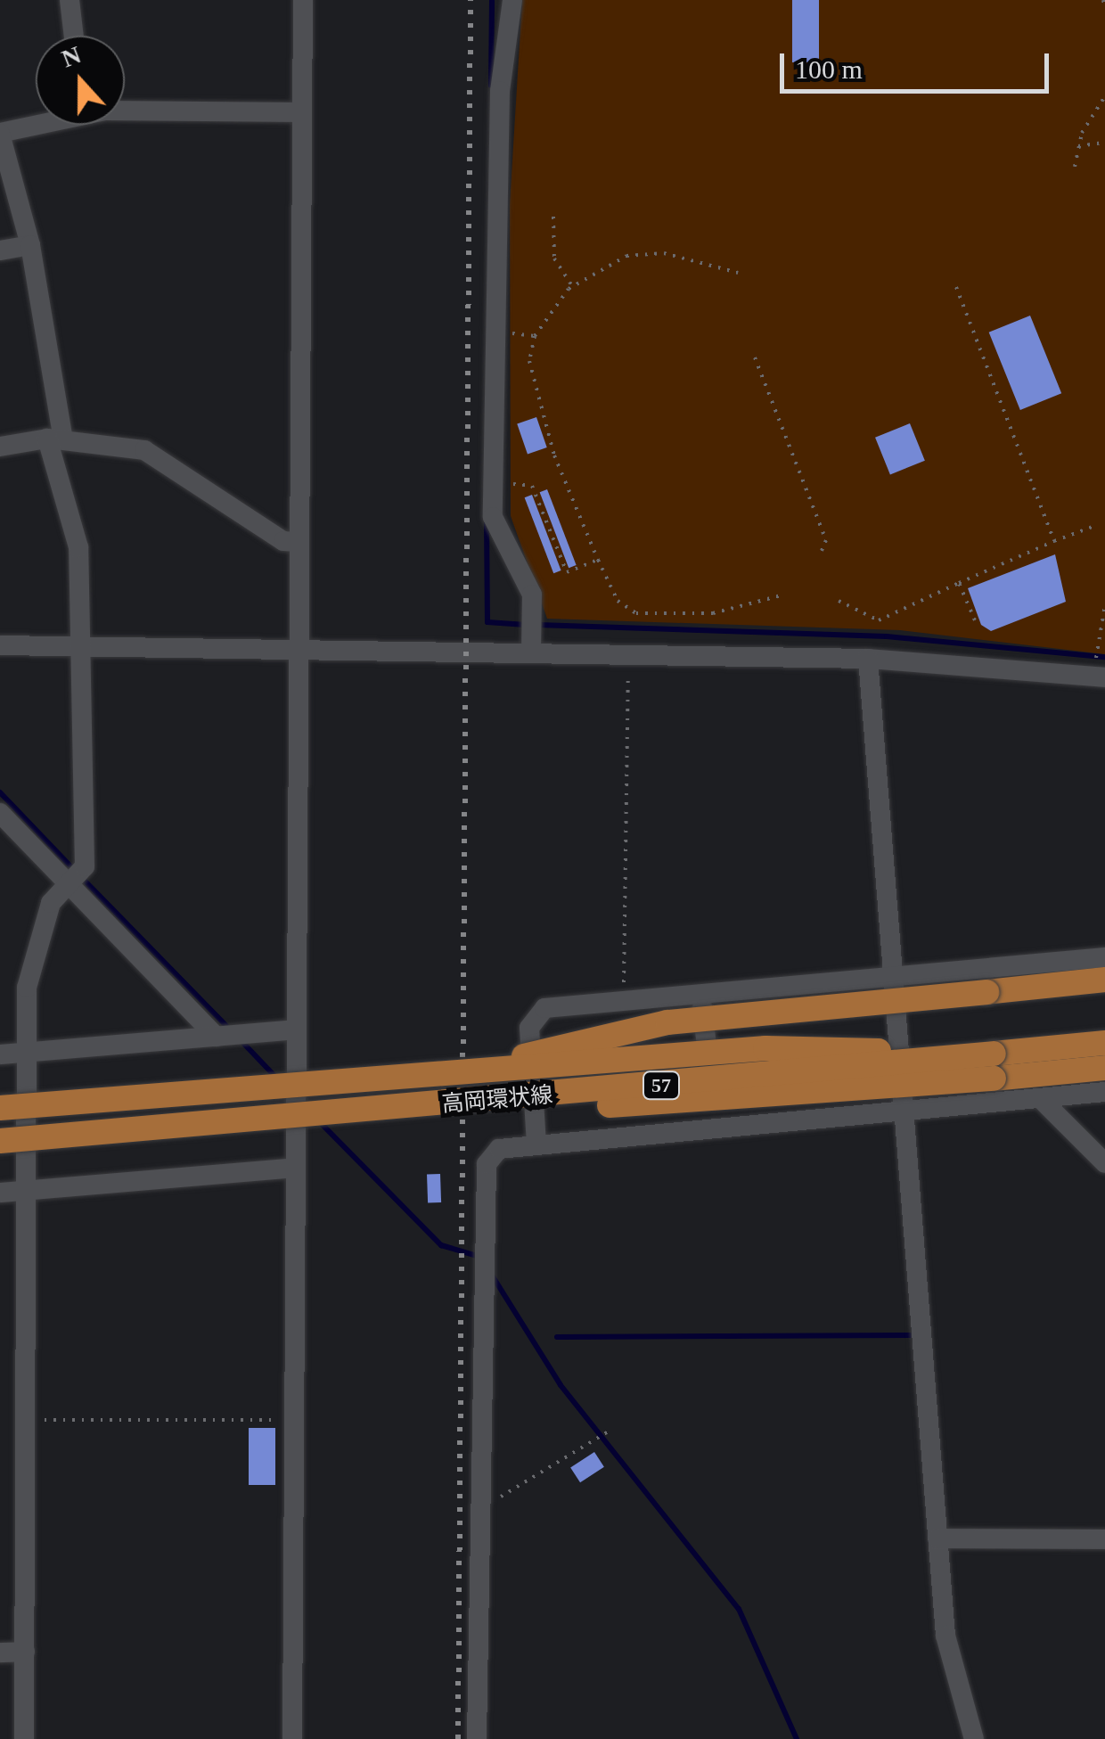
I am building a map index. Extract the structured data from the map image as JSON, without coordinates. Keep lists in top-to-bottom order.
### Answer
{
  "streets": {
    "main road": ["57", "高岡環状線"]
  },
  "crossings": [
    ["57", "高岡環状線"]
  ],
  "scale_bar": "100 m",
  "north": "top"
}
